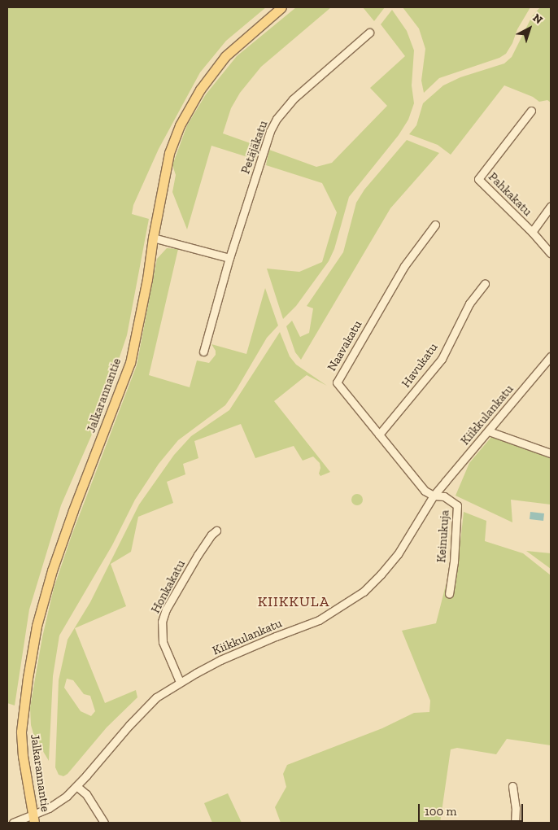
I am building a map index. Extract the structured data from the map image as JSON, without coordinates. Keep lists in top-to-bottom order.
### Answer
{
  "streets": {
    "main road": ["Jalkarannantie"],
    "street": [
      "Petäjäkatu",
      "Pahkakatu",
      "Naavakatu",
      "Havukatu",
      "Kiikkulankatu",
      "Keinukuja",
      "Honkakatu"
    ]
  },
  "crossings": [
    ["Naavakatu", "Havukatu"],
    ["Naavakatu", "Keinukuja"],
    ["Jalkarannantie", "Kiikkulankatu"],
    ["Kiikkulankatu", "Keinukuja"],
    ["Kiikkulankatu", "Honkakatu"]
  ],
  "districts": ["KIIKKULA"],
  "scale_bar": "100 m",
  "north": "top right"
}
